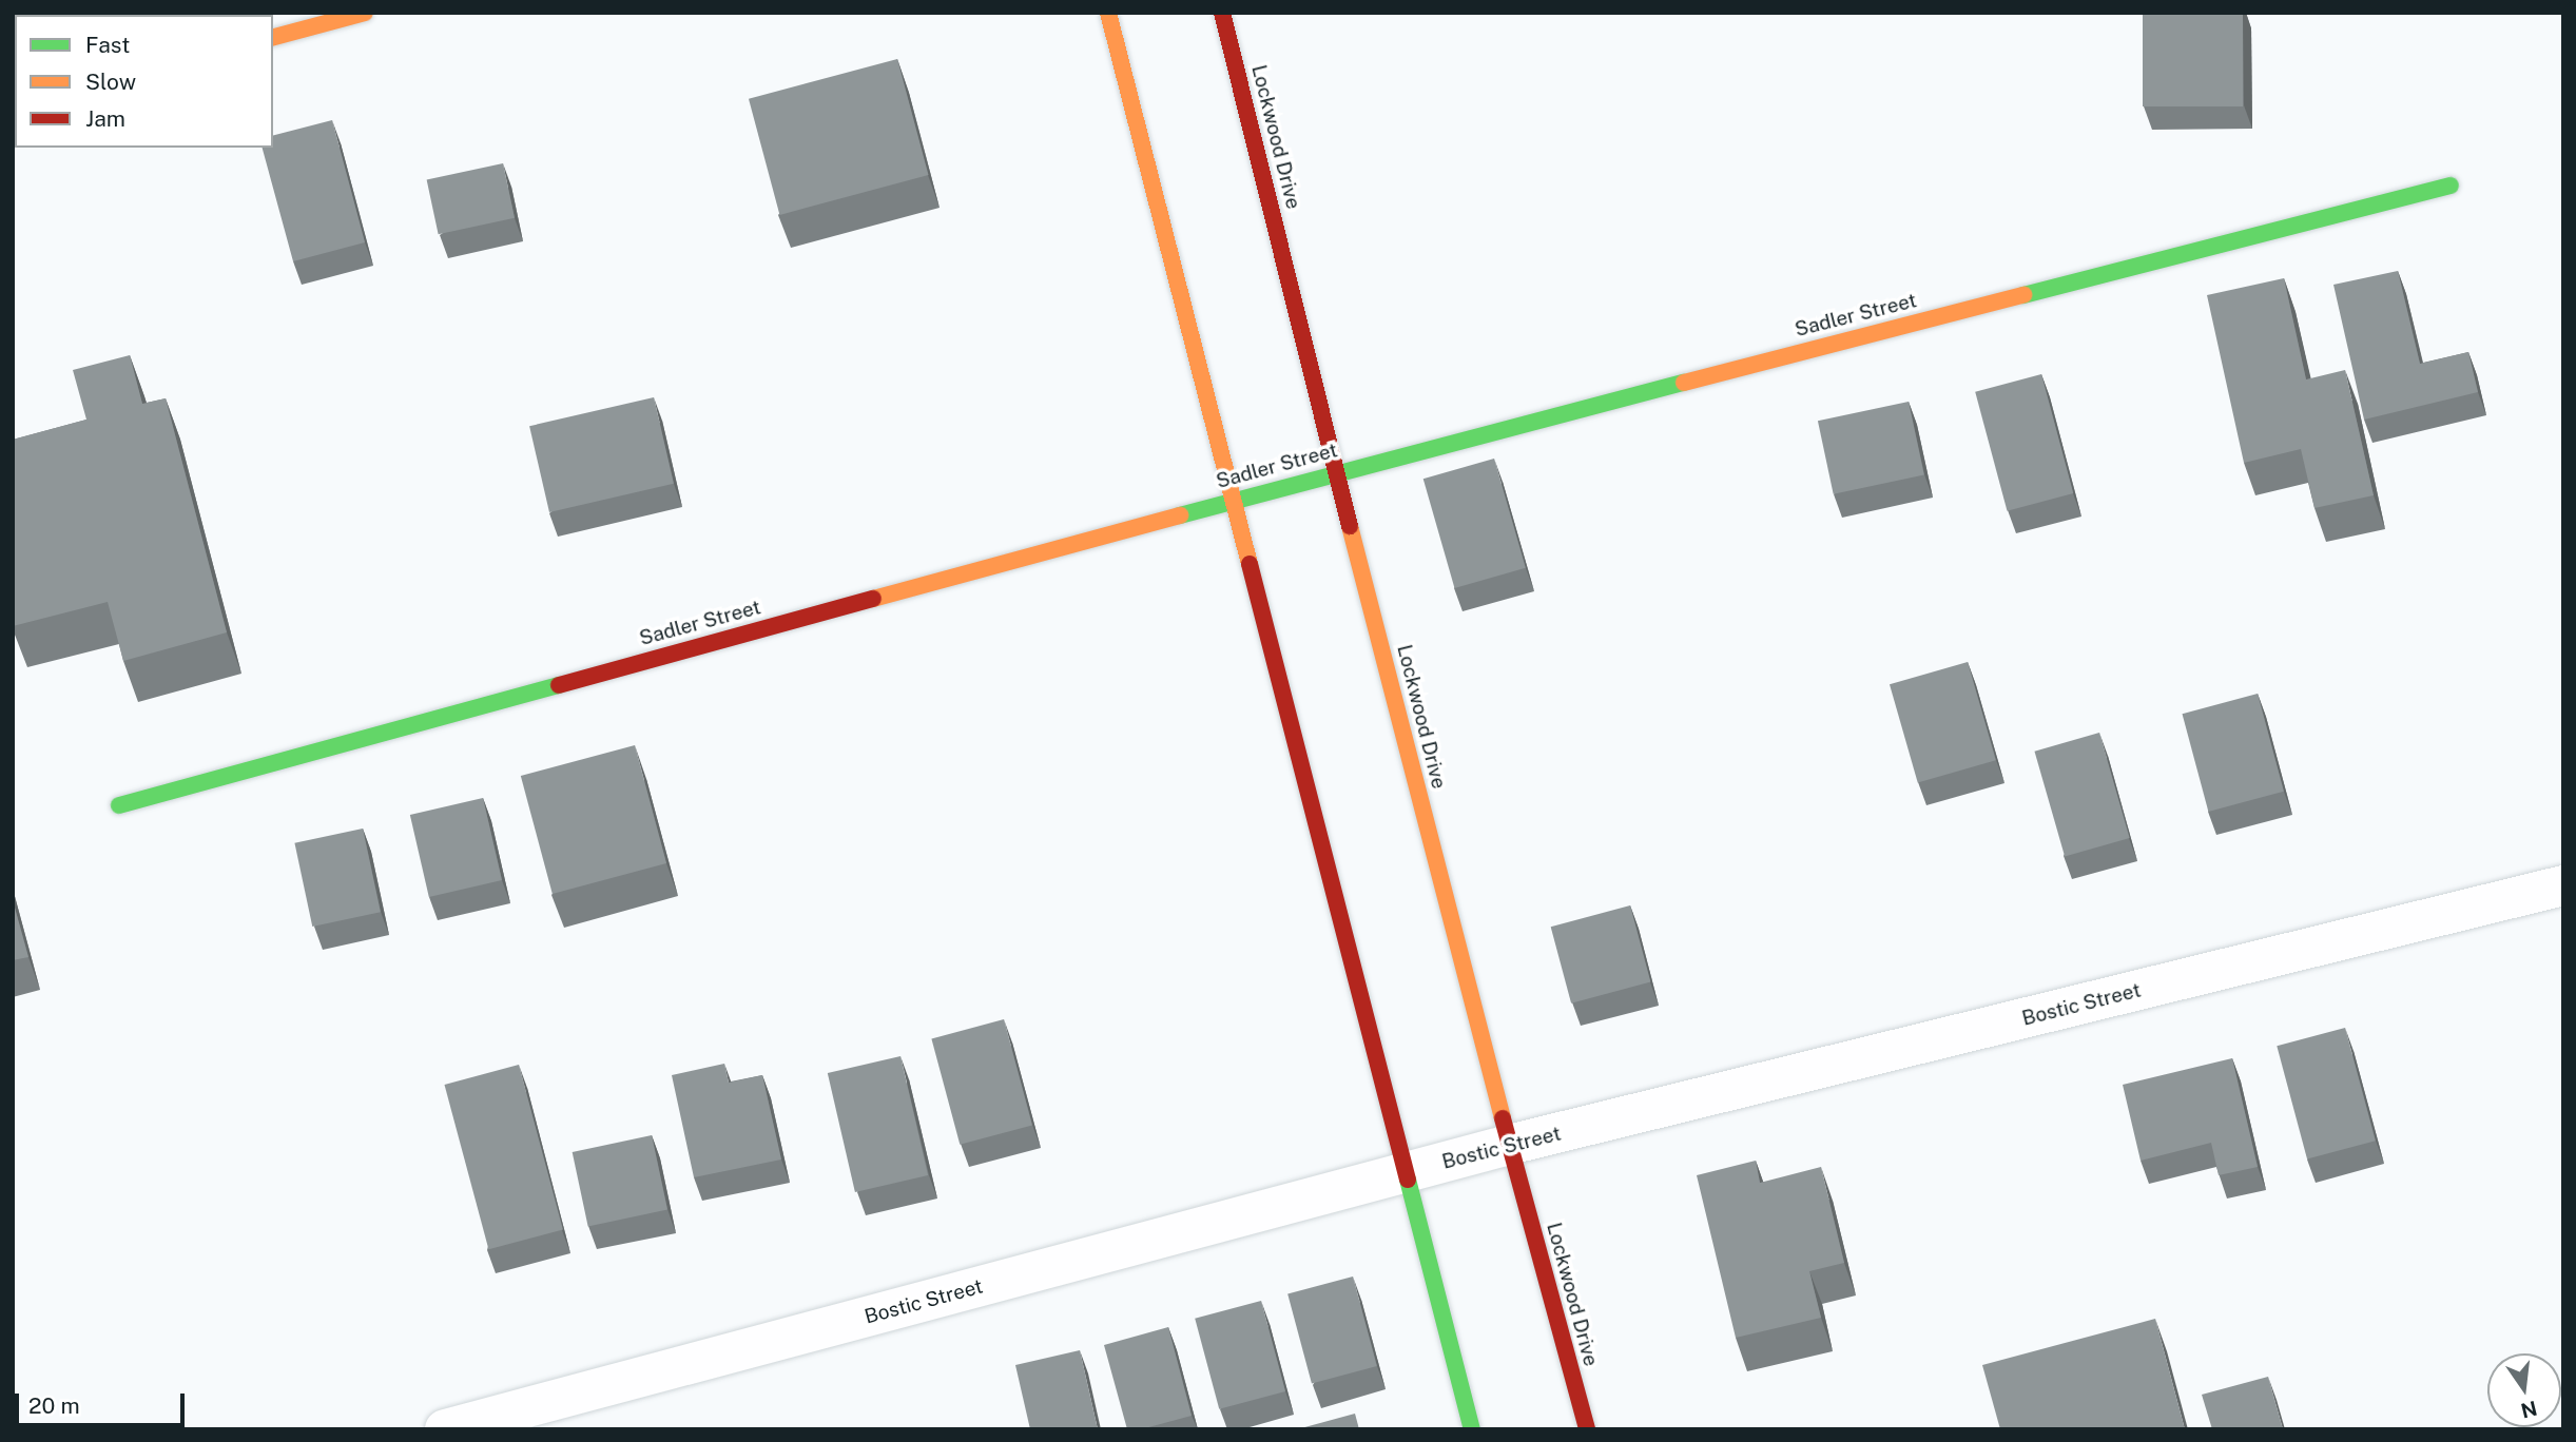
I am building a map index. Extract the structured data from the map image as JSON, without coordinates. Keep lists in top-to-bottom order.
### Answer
{
  "streets": {
    "main road": ["Lockwood Drive", "Sadler Street"],
    "street": ["Bostic Street"]
  },
  "crossings": [
    ["Lockwood Drive", "Sadler Street"],
    ["Lockwood Drive", "Bostic Street"]
  ],
  "legend": ["Fast", "Slow", "Jam"],
  "scale_bar": "20 m",
  "north": "bottom"
}
